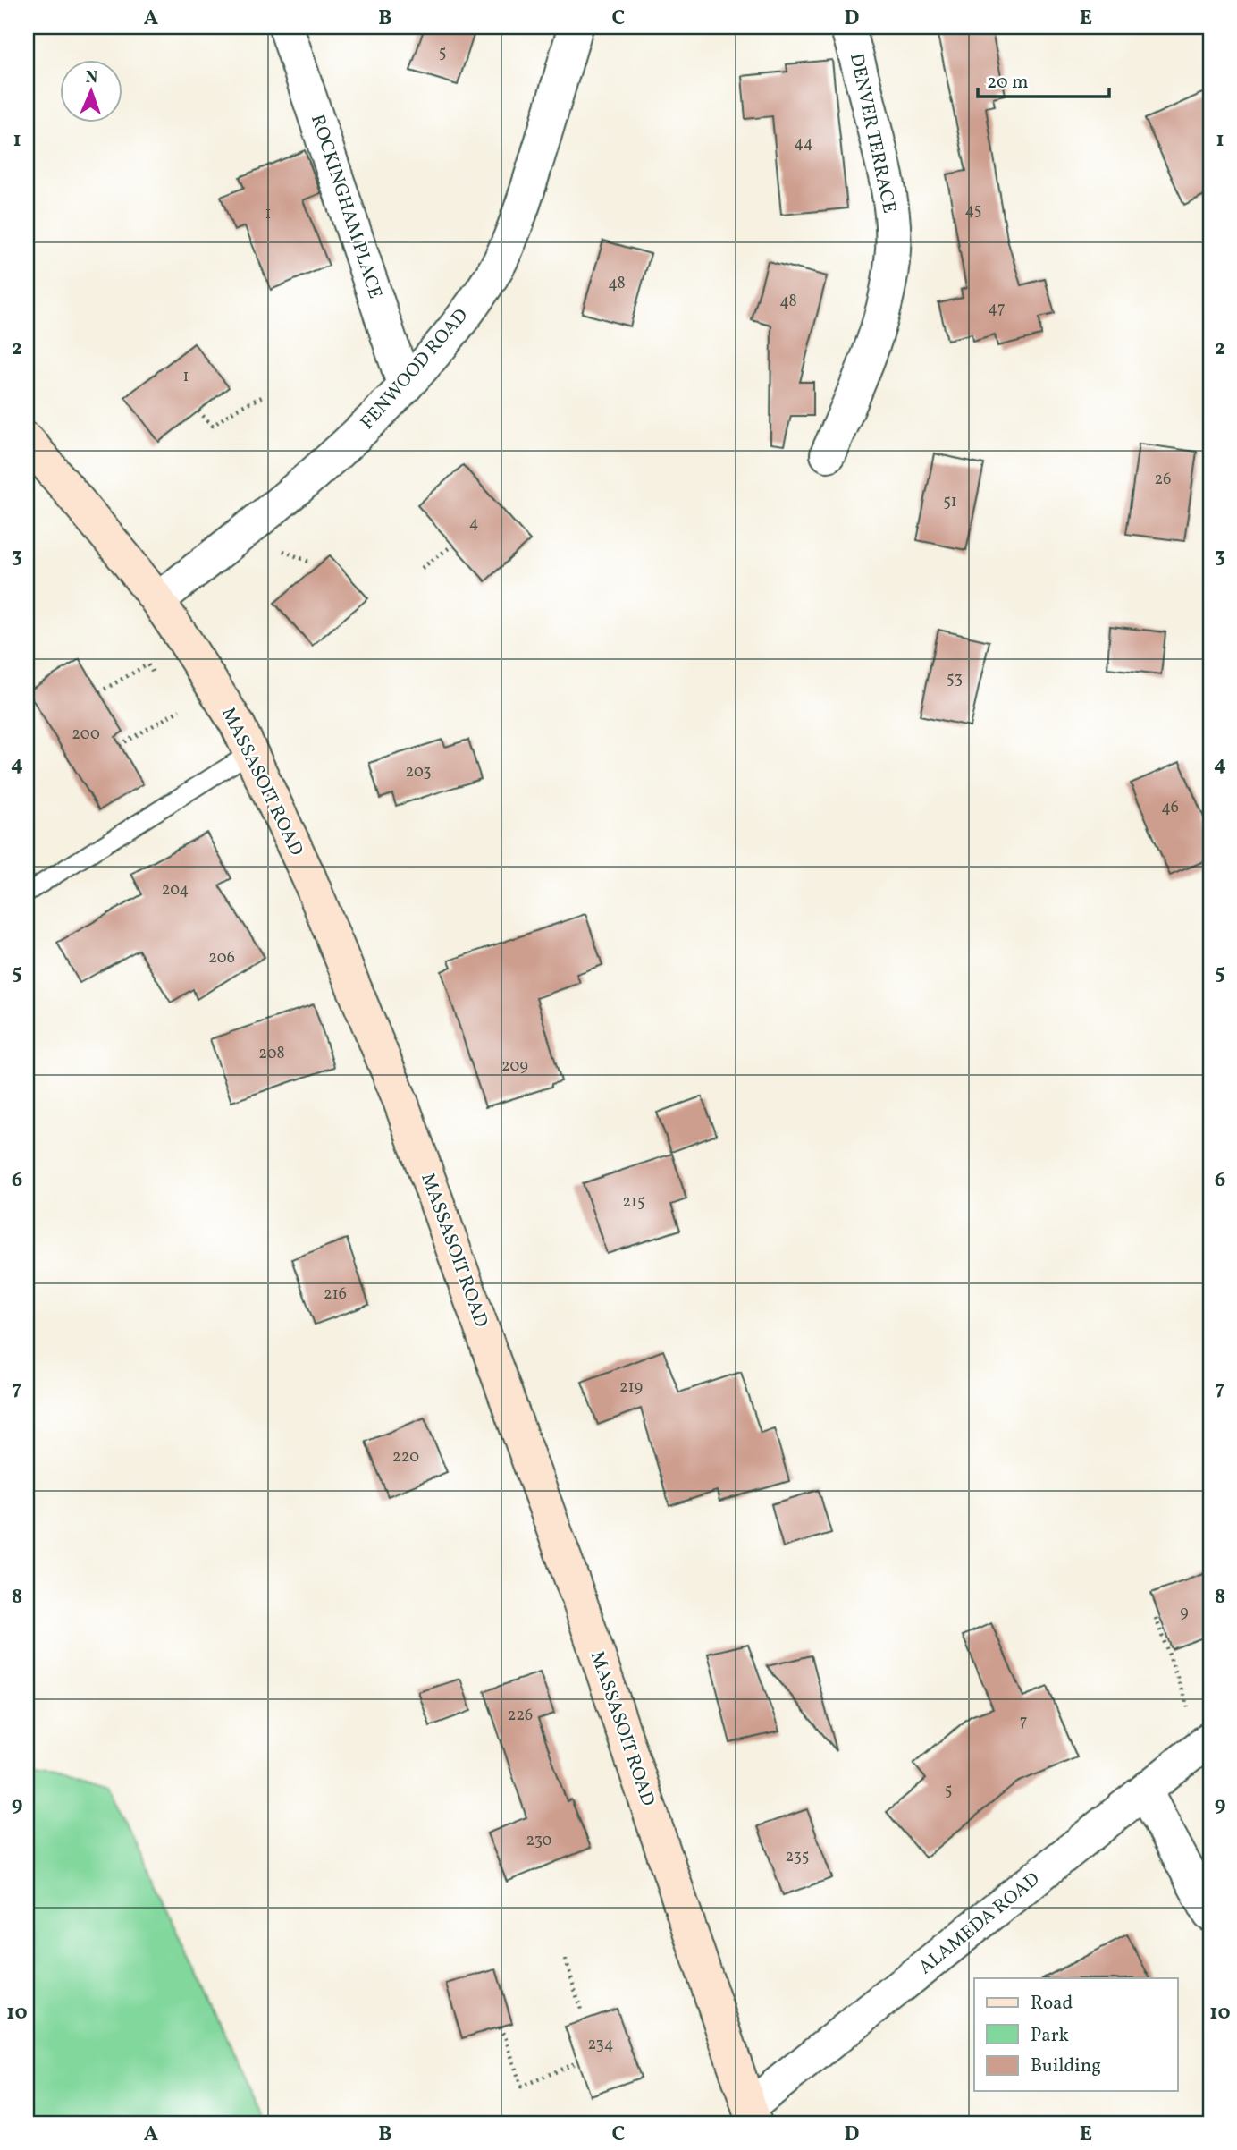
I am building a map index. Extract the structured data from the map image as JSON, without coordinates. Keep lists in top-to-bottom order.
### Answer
{
  "streets": {
    "main road": ["MASSASOIT ROAD"],
    "street": [
      "DENVER TERRACE",
      "ROCKINGHAM PLACE",
      "FENWOOD ROAD",
      "ALAMEDA ROAD"
    ]
  },
  "crossings": [
    ["ROCKINGHAM PLACE", "FENWOOD ROAD"],
    ["FENWOOD ROAD", "MASSASOIT ROAD"],
    ["MASSASOIT ROAD", "ALAMEDA ROAD"]
  ],
  "house_numbers": [
    "5",
    "44",
    "45",
    "1",
    "48",
    "48",
    "47",
    "1",
    "26",
    "51",
    "4",
    "53",
    "200",
    "203",
    "46",
    "204",
    "206",
    "208",
    "209",
    "215",
    "216",
    "219",
    "220",
    "9",
    "226",
    "7",
    "5",
    "230",
    "235",
    "234"
  ],
  "legend": ["Road", "Park", "Building"],
  "scale_bar": "20 m",
  "north": "top",
  "grid": {
    "columns": [
      "A",
      "B",
      "C",
      "D",
      "E"
    ],
    "rows": [
      "1",
      "2",
      "3",
      "4",
      "5",
      "6",
      "7",
      "8",
      "9",
      "10"
    ]
  }
}
